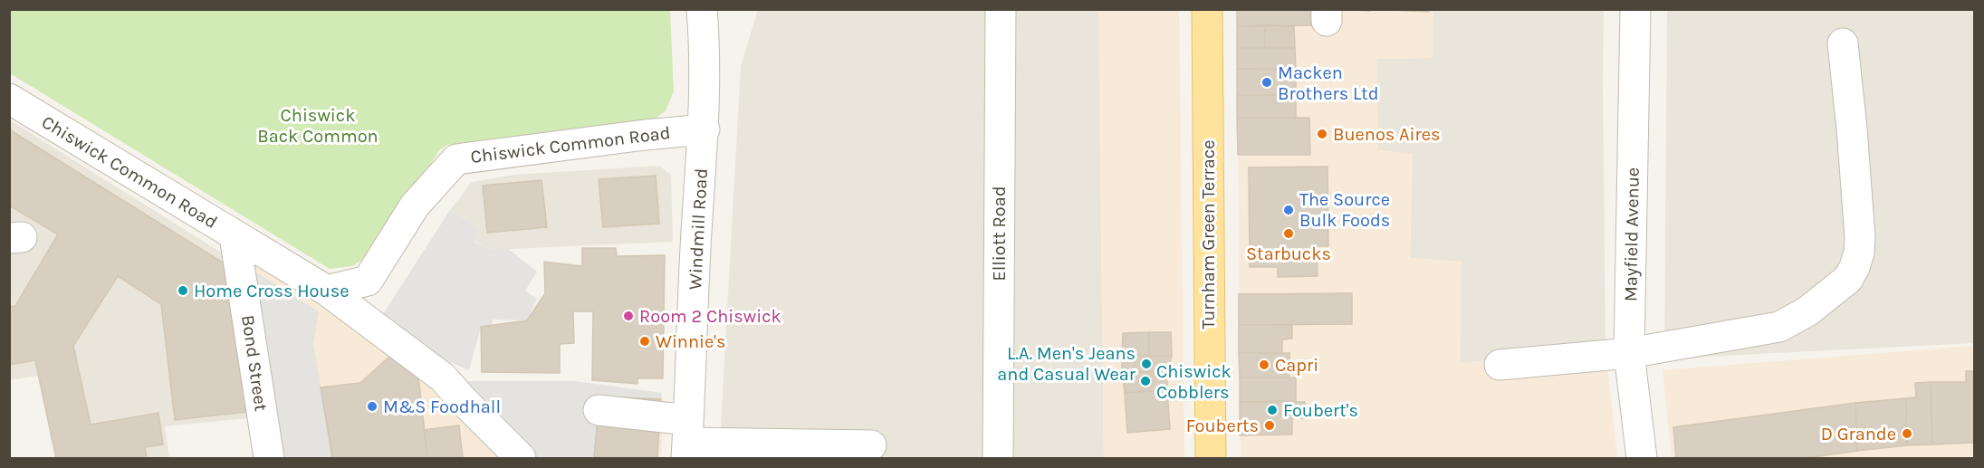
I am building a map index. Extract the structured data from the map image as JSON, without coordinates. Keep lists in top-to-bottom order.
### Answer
{
  "streets": {
    "main road": ["Turnham Green Terrace"],
    "street": [
      "Chiswick Common Road",
      "Windmill Road",
      "Elliott Road",
      "Mayfield Avenue",
      "Bond Street"
    ]
  },
  "crossings": [
    ["Chiswick Common Road", "Windmill Road"],
    ["Chiswick Common Road", "Bond Street"]
  ],
  "parks": ["Chiswick Back Common"],
  "places": [
    "Macken Brothers Ltd",
    "Buenos Aires",
    "The Source Bulk Foods",
    "Starbucks",
    "Home Cross House",
    "Room 2 Chiswick",
    "Winnie's",
    "L.A. Men's Jeans and Casual Wear",
    "Capri",
    "Chiswick Cobblers",
    "M&S Foodhall",
    "Foubert's",
    "Fouberts",
    "D Grande"
  ]
}
